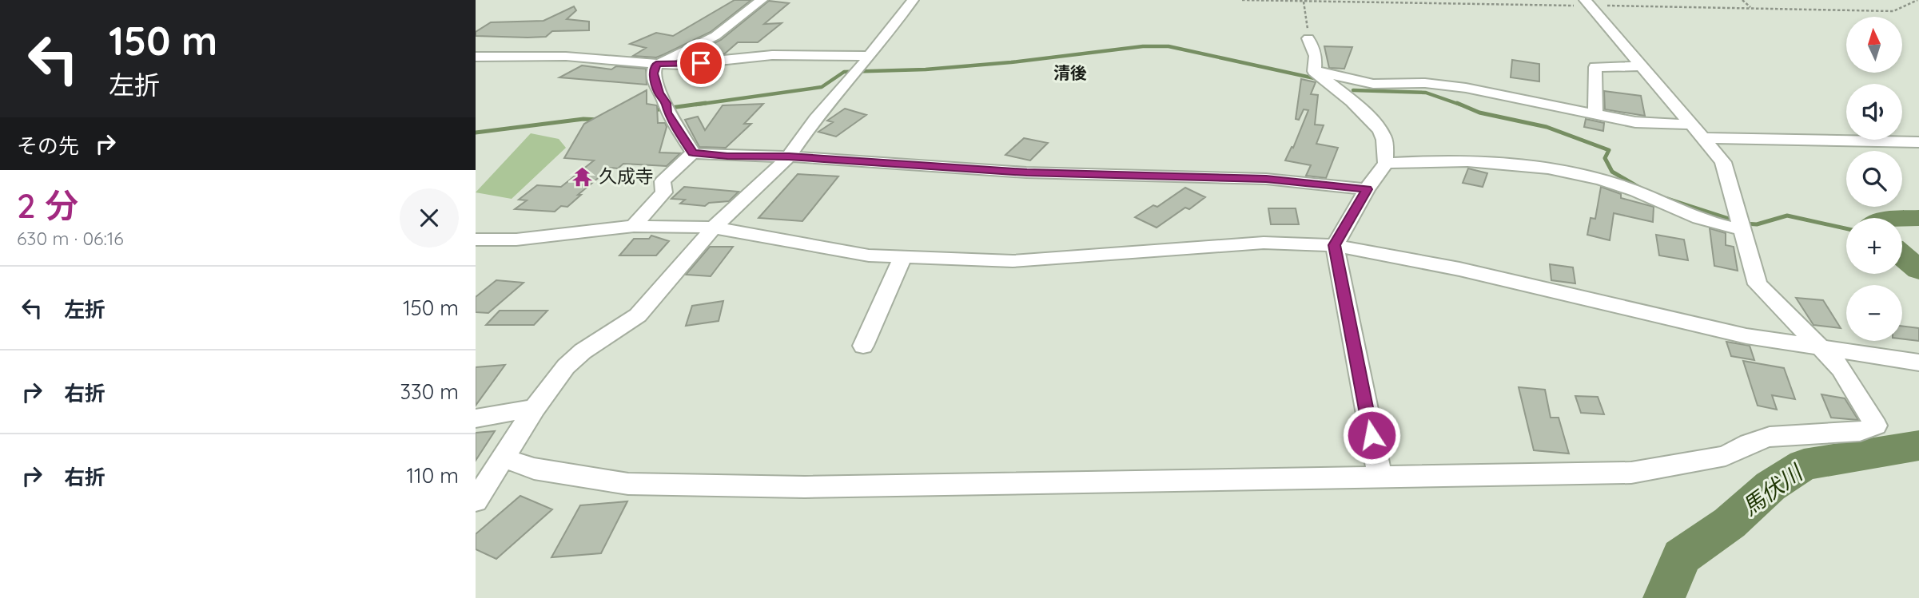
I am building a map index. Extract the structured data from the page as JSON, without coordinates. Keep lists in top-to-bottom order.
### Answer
{
  "districts": ["清後"],
  "water": ["馬伏川"],
  "places": {
    "temple": ["久成寺"]
  },
  "north": "top",
  "page": {
    "turn": ["150 m", "左折"],
    "map_buttons": ["+", "−"],
    "then": "その先",
    "heading": ["2 分", "630 m · 06:16"],
    "list": [
      {
        "name": "左折",
        "value": "150 m"
      },
      {
        "name": "右折",
        "value": "330 m"
      },
      {
        "name": "右折",
        "value": "110 m"
      }
    ]
  }
}
